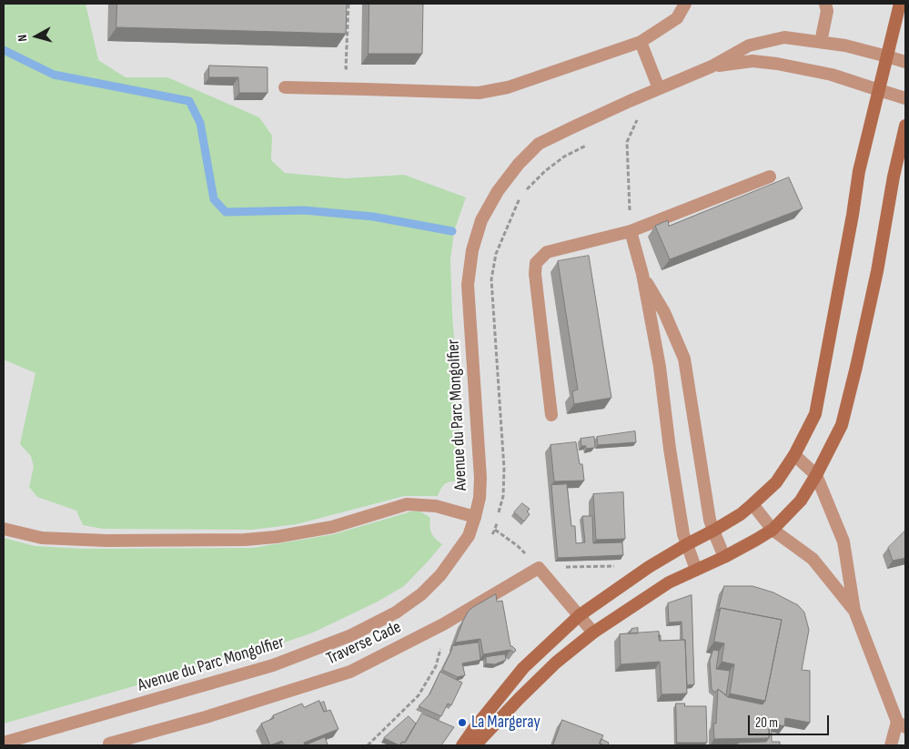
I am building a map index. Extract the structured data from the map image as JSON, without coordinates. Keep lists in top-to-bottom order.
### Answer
{
  "streets": {
    "street": ["Avenue du Parc Mongolfier", "Traverse Cade"]
  },
  "places": ["La Margeray"],
  "scale_bar": "20 m",
  "north": "left"
}
